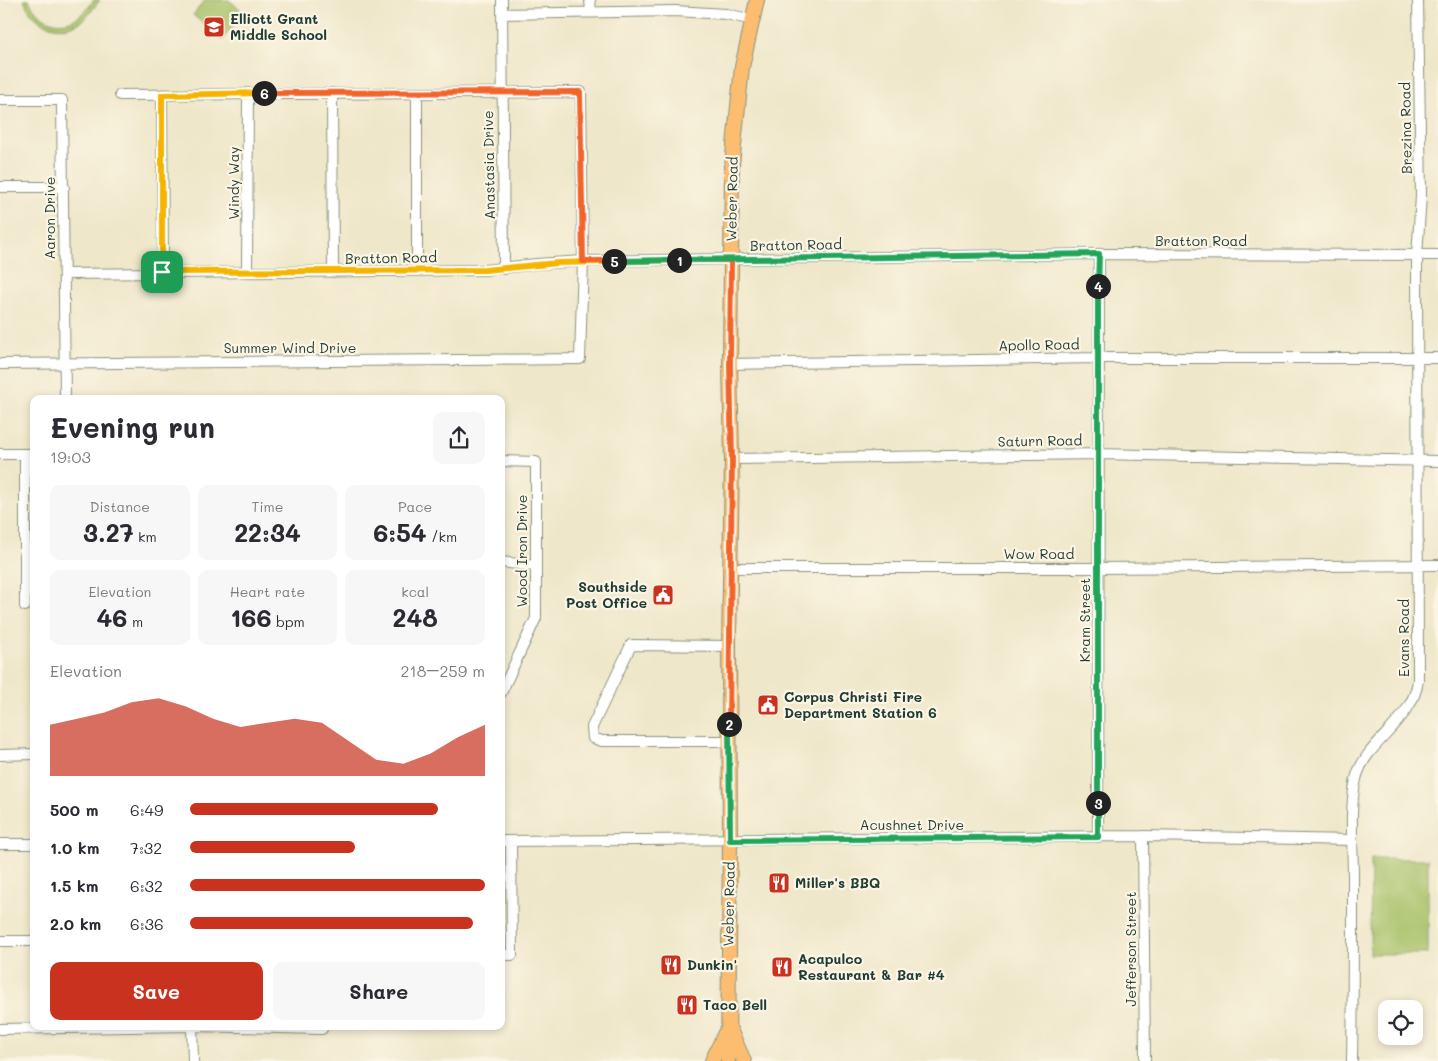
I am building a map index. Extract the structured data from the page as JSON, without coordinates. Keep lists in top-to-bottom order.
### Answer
{
  "streets": {
    "main road": ["Weber Road"],
    "street": [
      "Brezina Road",
      "Anastasia Drive",
      "Windy Way",
      "Aaron Drive",
      "Bratton Road",
      "Apollo Road",
      "Summer Wind Drive",
      "Saturn Road",
      "Wood Iron Drive",
      "Wow Road",
      "Kram Street",
      "Evans Road",
      "Acushnet Drive",
      "Jefferson Street"
    ]
  },
  "crossings": [
    ["Brezina Road", "Bratton Road"],
    ["Brezina Road", "Evans Road"],
    ["Anastasia Drive", "Bratton Road"],
    ["Windy Way", "Bratton Road"],
    ["Weber Road", "Bratton Road"],
    ["Weber Road", "Apollo Road"],
    ["Weber Road", "Saturn Road"],
    ["Weber Road", "Wow Road"],
    ["Weber Road", "Acushnet Drive"],
    ["Aaron Drive", "Bratton Road"],
    ["Aaron Drive", "Summer Wind Drive"],
    ["Bratton Road", "Summer Wind Drive"],
    ["Bratton Road", "Kram Street"],
    ["Bratton Road", "Evans Road"],
    ["Apollo Road", "Kram Street"],
    ["Apollo Road", "Evans Road"],
    ["Saturn Road", "Kram Street"],
    ["Saturn Road", "Evans Road"],
    ["Wow Road", "Kram Street"],
    ["Wow Road", "Evans Road"],
    ["Kram Street", "Acushnet Drive"],
    ["Evans Road", "Acushnet Drive"],
    ["Acushnet Drive", "Jefferson Street"]
  ],
  "places": {
    "school or university": ["Elliott Grant Middle School"],
    "public building": ["Southside Post Office", "Corpus Christi Fire Department Station 6"],
    "restaurant": [
      "Miller's BBQ",
      "Dunkin'",
      "Acapulco Restaurant & Bar #4",
      "Taco Bell"
    ]
  },
  "page": {
    "pins": [
      "6",
      "1",
      "5",
      "4",
      "2",
      "3"
    ],
    "heading": ["Evening run", "19:03"],
    "stats": [
      ["Distance", "3.27 km"],
      ["Time", "22:34"],
      ["Pace", "6:54 /km"],
      ["Elevation", "46 m"],
      ["Heart rate", "166 bpm"],
      ["kcal", "248"]
    ],
    "chart": ["Elevation", "218–259 m"],
    "list": [
      {
        "name": "500 m",
        "note": "6:49"
      },
      {
        "name": "1.0 km",
        "note": "7:32"
      },
      {
        "name": "1.5 km",
        "note": "6:32"
      },
      {
        "name": "2.0 km",
        "note": "6:36"
      }
    ],
    "buttons": ["Save", "Share"]
  }
}
